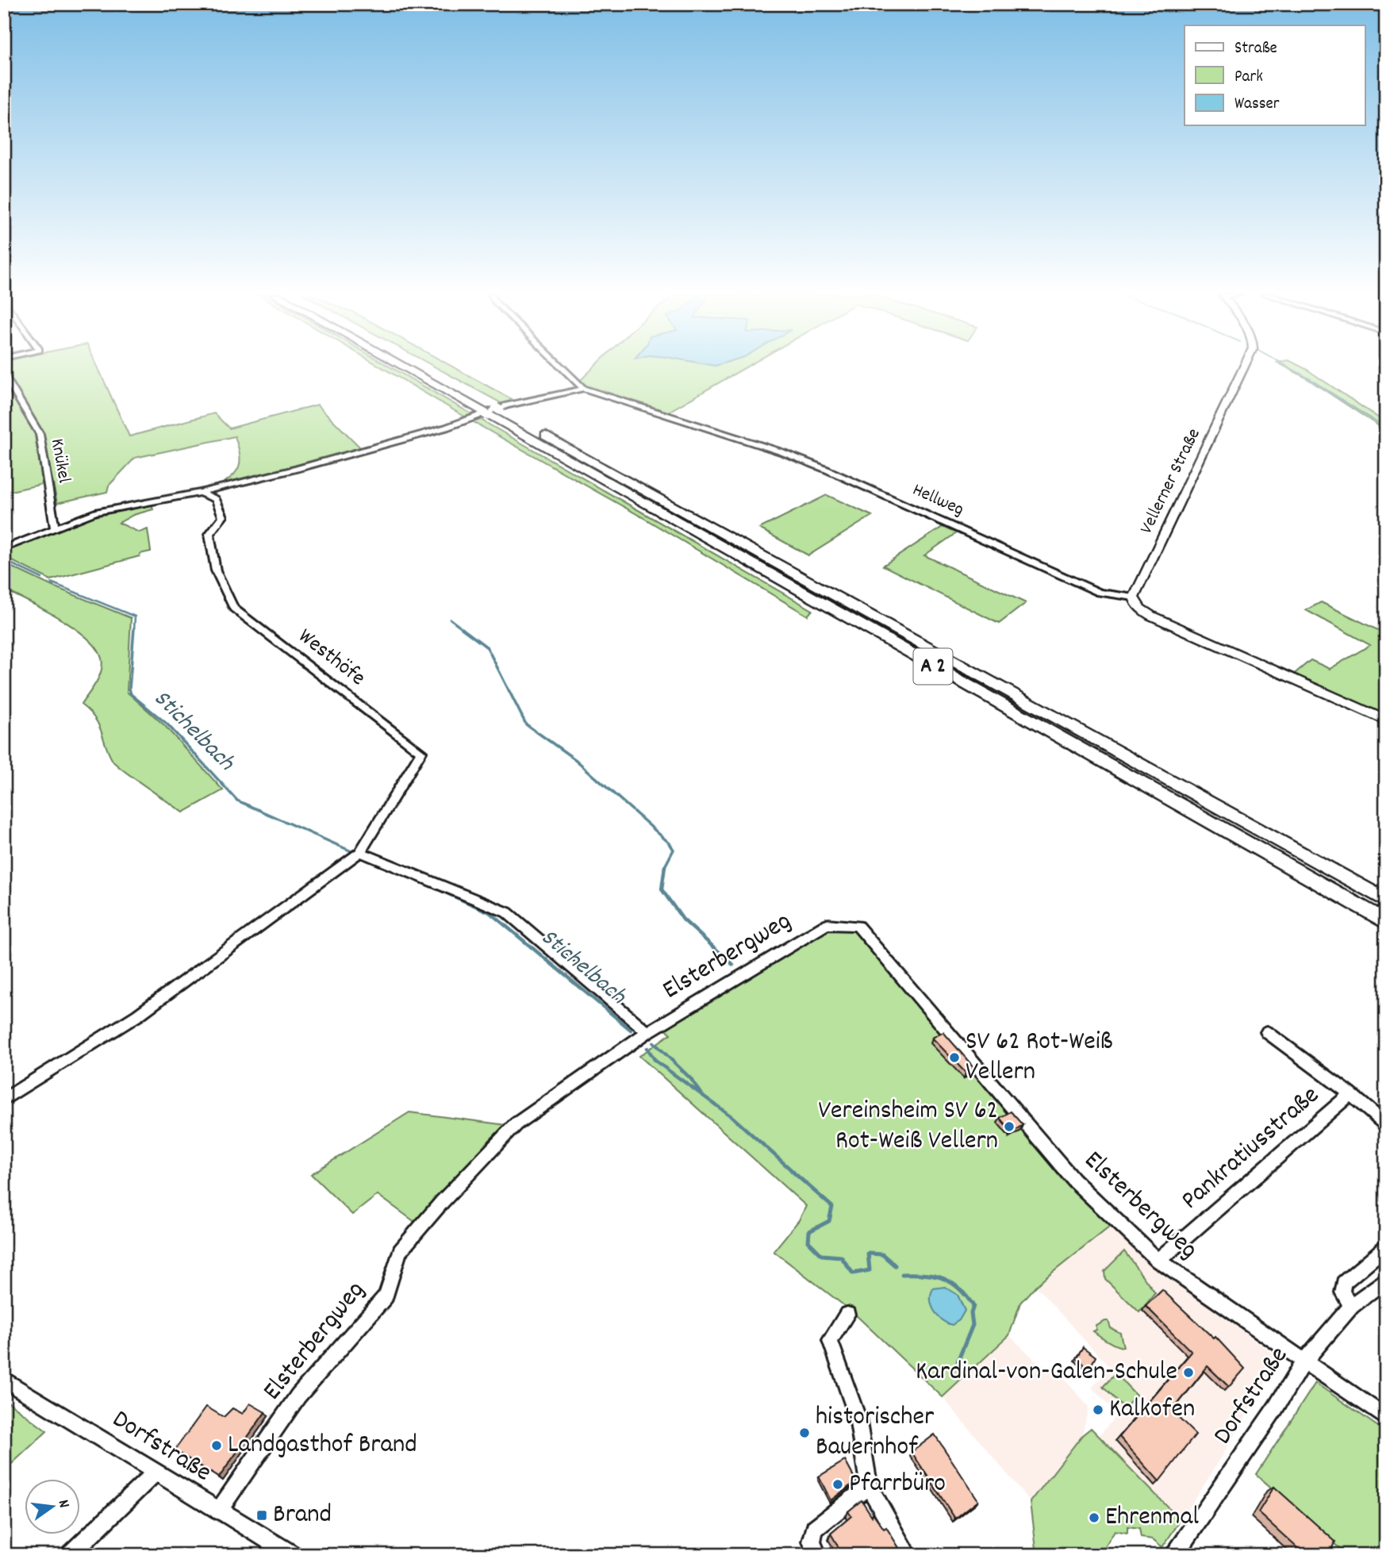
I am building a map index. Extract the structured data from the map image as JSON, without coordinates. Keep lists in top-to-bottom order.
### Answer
{
  "streets": {
    "highway": ["A 2"],
    "main road": ["Vellerner Straße"],
    "street": [
      "Knükel",
      "Hellweg",
      "Westhöfe",
      "Elsterbergweg",
      "Pankratiusstraße",
      "Dorfstraße"
    ]
  },
  "crossings": [
    ["Vellerner Straße", "Hellweg"],
    ["Elsterbergweg", "Pankratiusstraße"],
    ["Elsterbergweg", "Dorfstraße"]
  ],
  "water": ["Stichelbach"],
  "places": {
    "other": [
      "SV 62 Rot-Weiß Vellern",
      "Vereinsheim SV 62 Rot-Weiß Vellern",
      "Kardinal-von-Galen-Schule",
      "Kalkofen",
      "historischer Bauernhof",
      "Landgasthof Brand",
      "Pfarrbüro",
      "Ehrenmal"
    ],
    "transit": ["Brand"]
  },
  "legend": ["Straße", "Park", "Wasser"],
  "north": "right"
}
